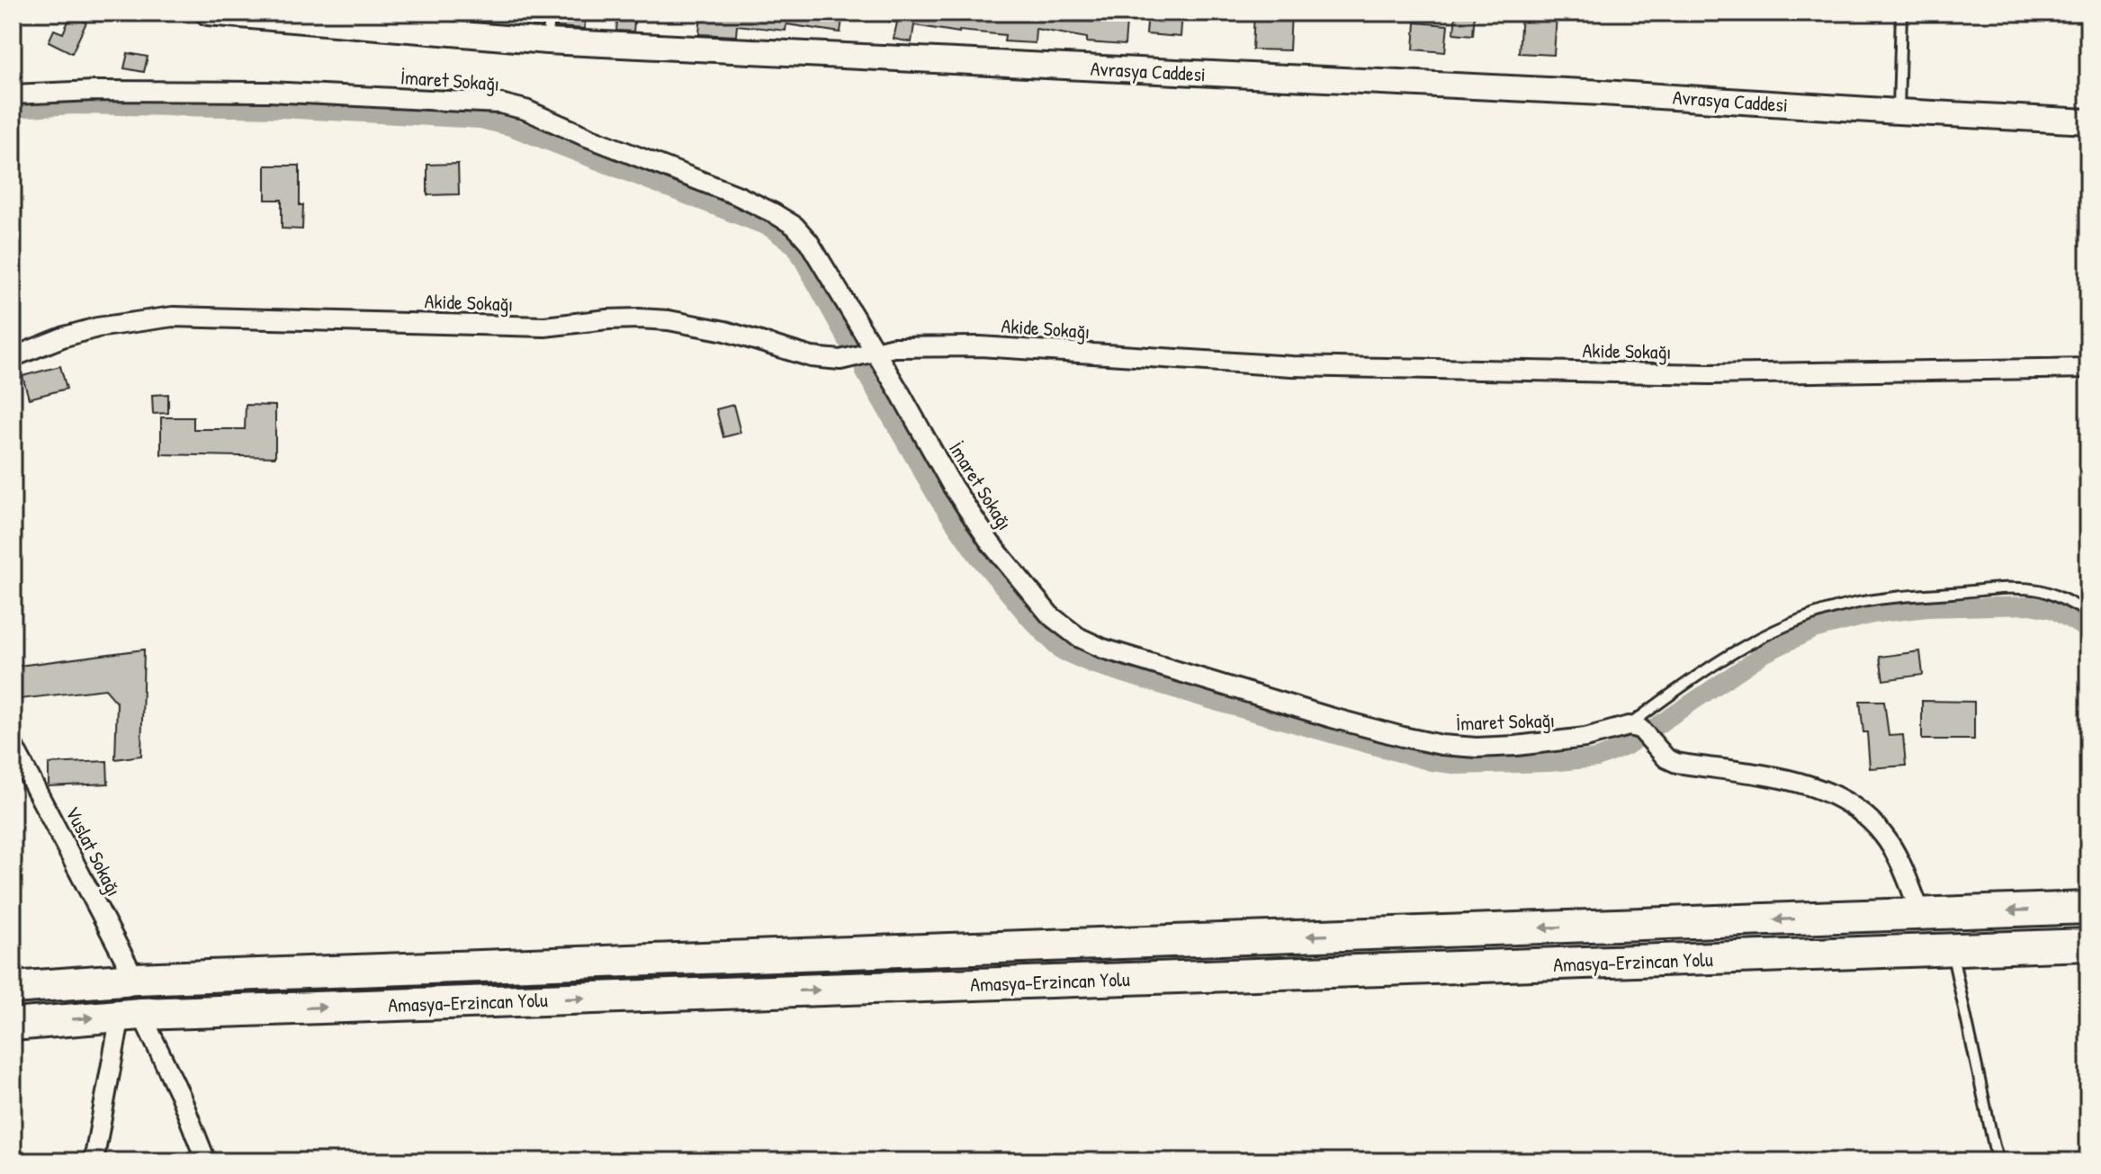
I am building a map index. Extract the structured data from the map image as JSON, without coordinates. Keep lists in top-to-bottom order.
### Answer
{
  "streets": {
    "highway": ["Amasya-Erzincan Yolu"],
    "street": [
      "Avrasya Caddesi",
      "İmaret Sokağı",
      "Akide Sokağı",
      "Vuslat Sokağı"
    ]
  },
  "crossings": [
    ["İmaret Sokağı", "Akide Sokağı"],
    ["Vuslat Sokağı", "Amasya-Erzincan Yolu"]
  ]
}
